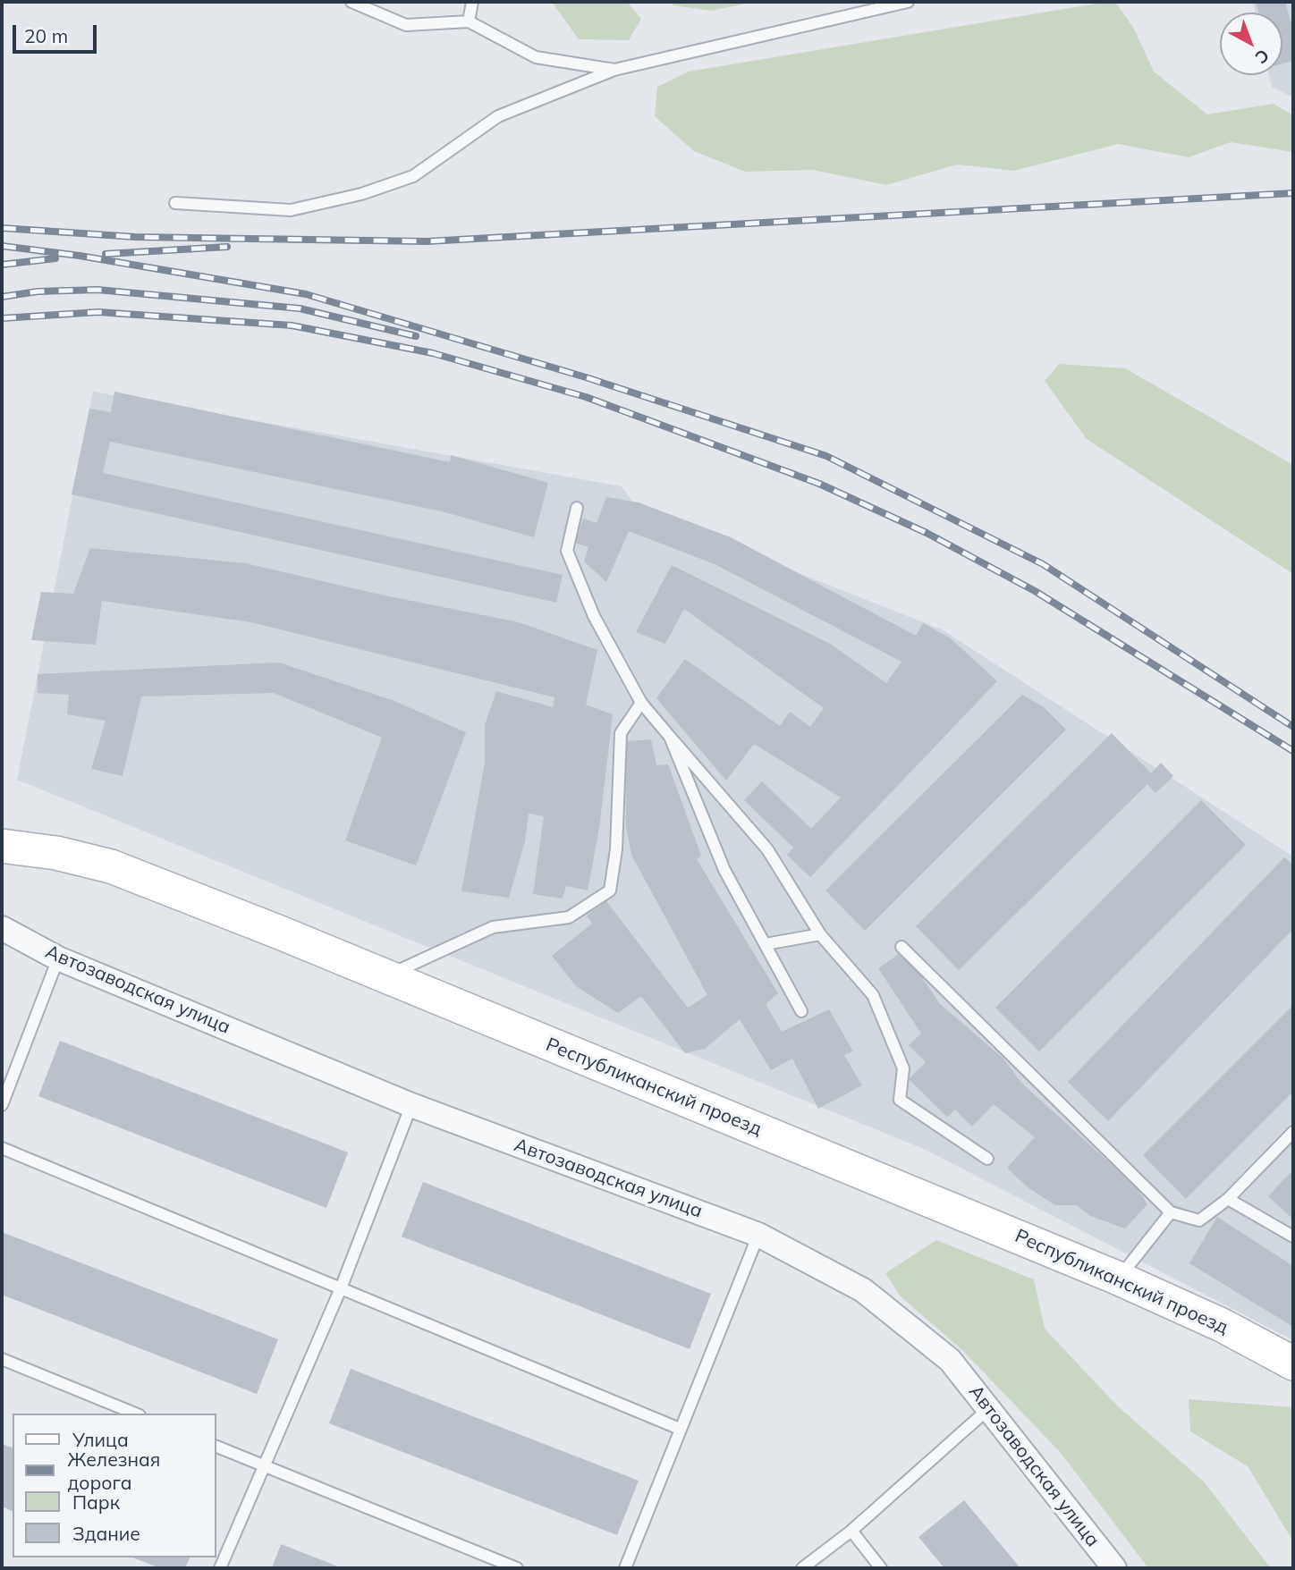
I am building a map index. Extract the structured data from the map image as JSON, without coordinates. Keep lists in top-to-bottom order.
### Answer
{
  "streets": {
    "street": ["Автозаводская улица", "Республиканский проезд"]
  },
  "legend": [
    "Улица",
    "Железная дорога",
    "Парк",
    "Здание"
  ],
  "scale_bar": "20 m",
  "north": "bottom right"
}
